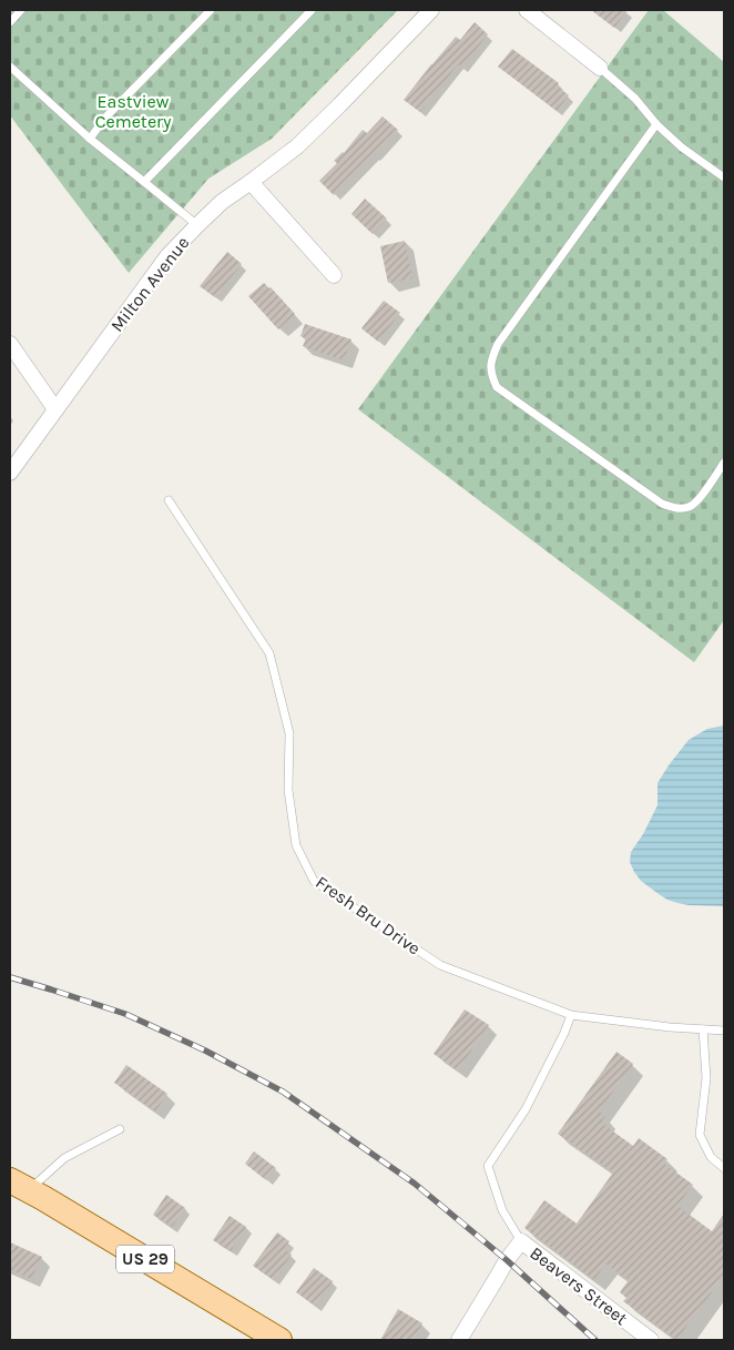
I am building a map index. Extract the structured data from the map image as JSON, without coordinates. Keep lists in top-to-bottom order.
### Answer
{
  "streets": {
    "main road": ["US 29"],
    "street": ["Milton Avenue", "Beavers Street"],
    "lane": ["Fresh Bru Drive"]
  },
  "parks": ["Eastview Cemetery"]
}
